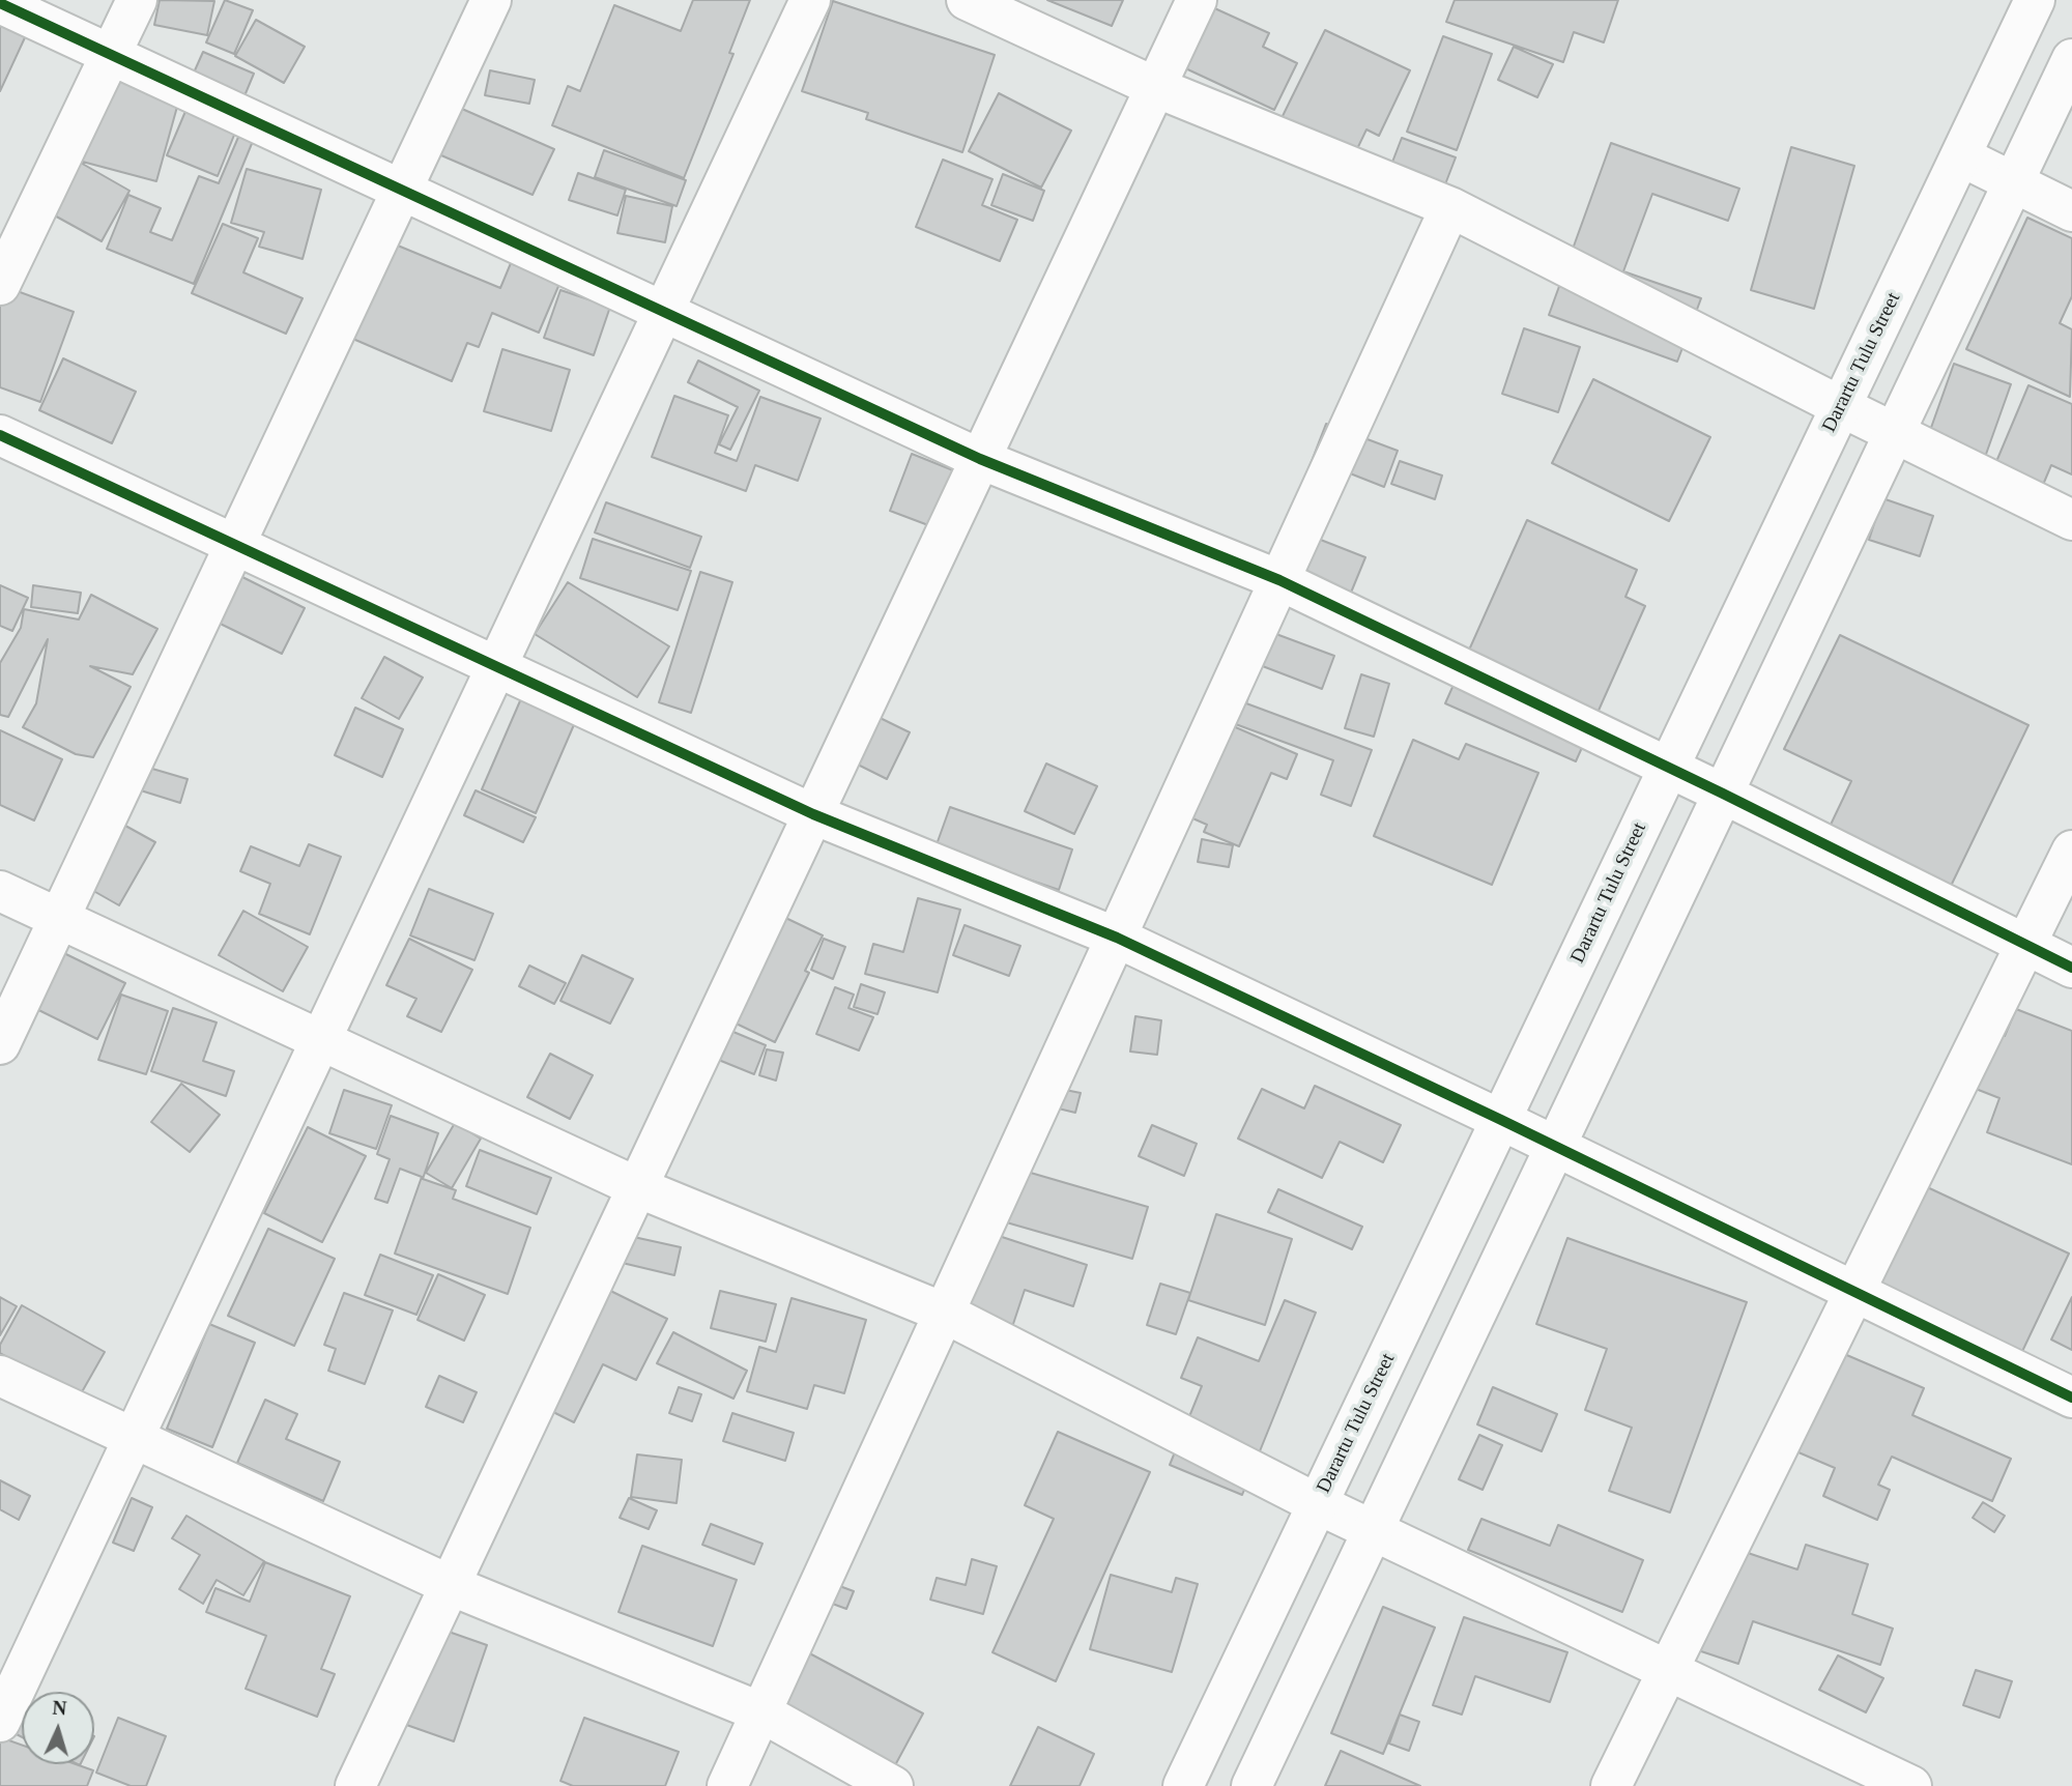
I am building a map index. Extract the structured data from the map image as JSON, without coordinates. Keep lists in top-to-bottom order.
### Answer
{
  "streets": {
    "street": ["Darartu Tulu Street"]
  },
  "north": "top"
}
